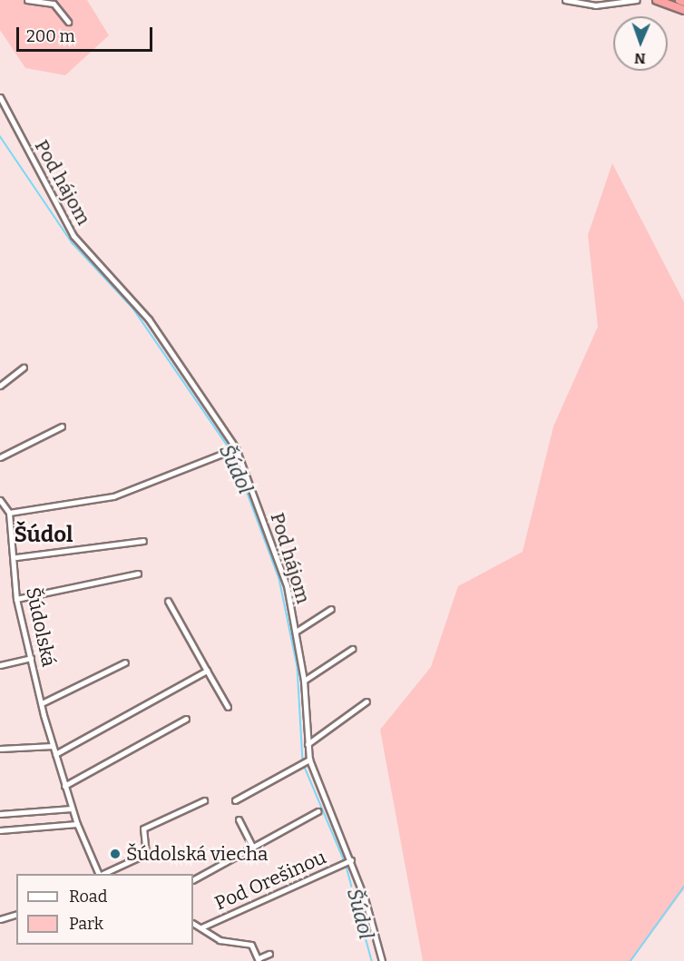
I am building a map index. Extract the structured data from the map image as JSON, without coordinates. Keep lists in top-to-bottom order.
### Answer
{
  "streets": {
    "street": ["Pod hájom", "Šúdolská", "Pod Orešinou"]
  },
  "crossings": [
    ["Pod hájom", "Pod Orešinou"]
  ],
  "districts": ["Šúdol"],
  "water": ["Šúdol"],
  "places": ["Šúdolská viecha"],
  "legend": ["Road", "Park"],
  "scale_bar": "200 m",
  "north": "bottom"
}
